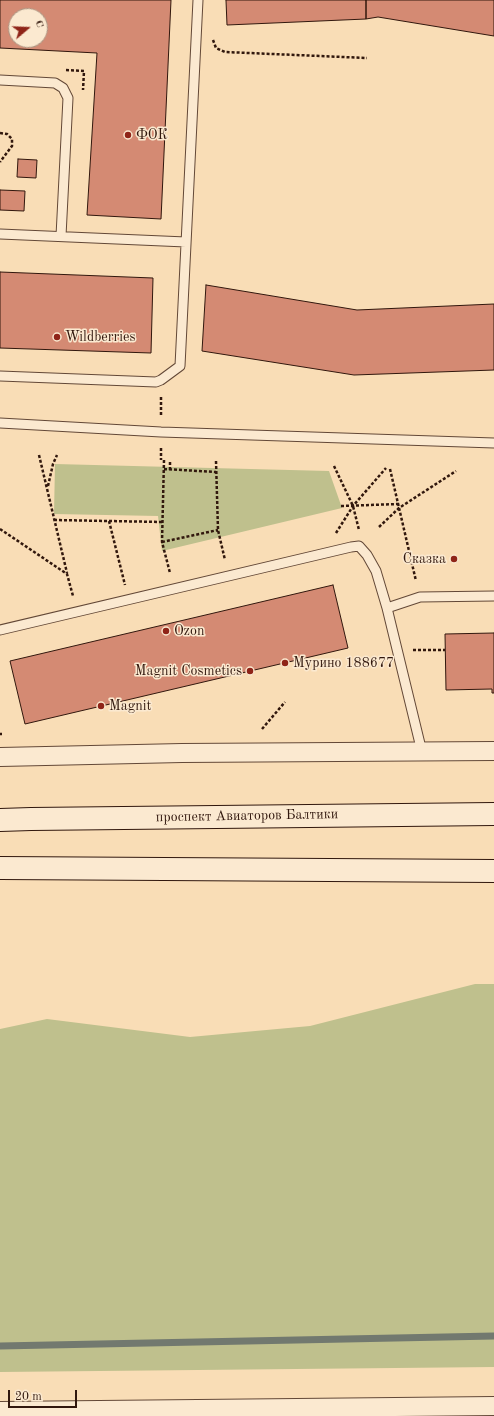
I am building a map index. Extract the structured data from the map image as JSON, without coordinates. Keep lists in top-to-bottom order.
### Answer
{
  "streets": {
    "street": ["проспект Авиаторов Балтики"]
  },
  "places": [
    "ФОК",
    "Wildberries",
    "Сказка",
    "Ozon",
    "Мурино 188677",
    "Magnit Cosmetics",
    "Magnit"
  ],
  "scale_bar": "20 m",
  "north": "right"
}
